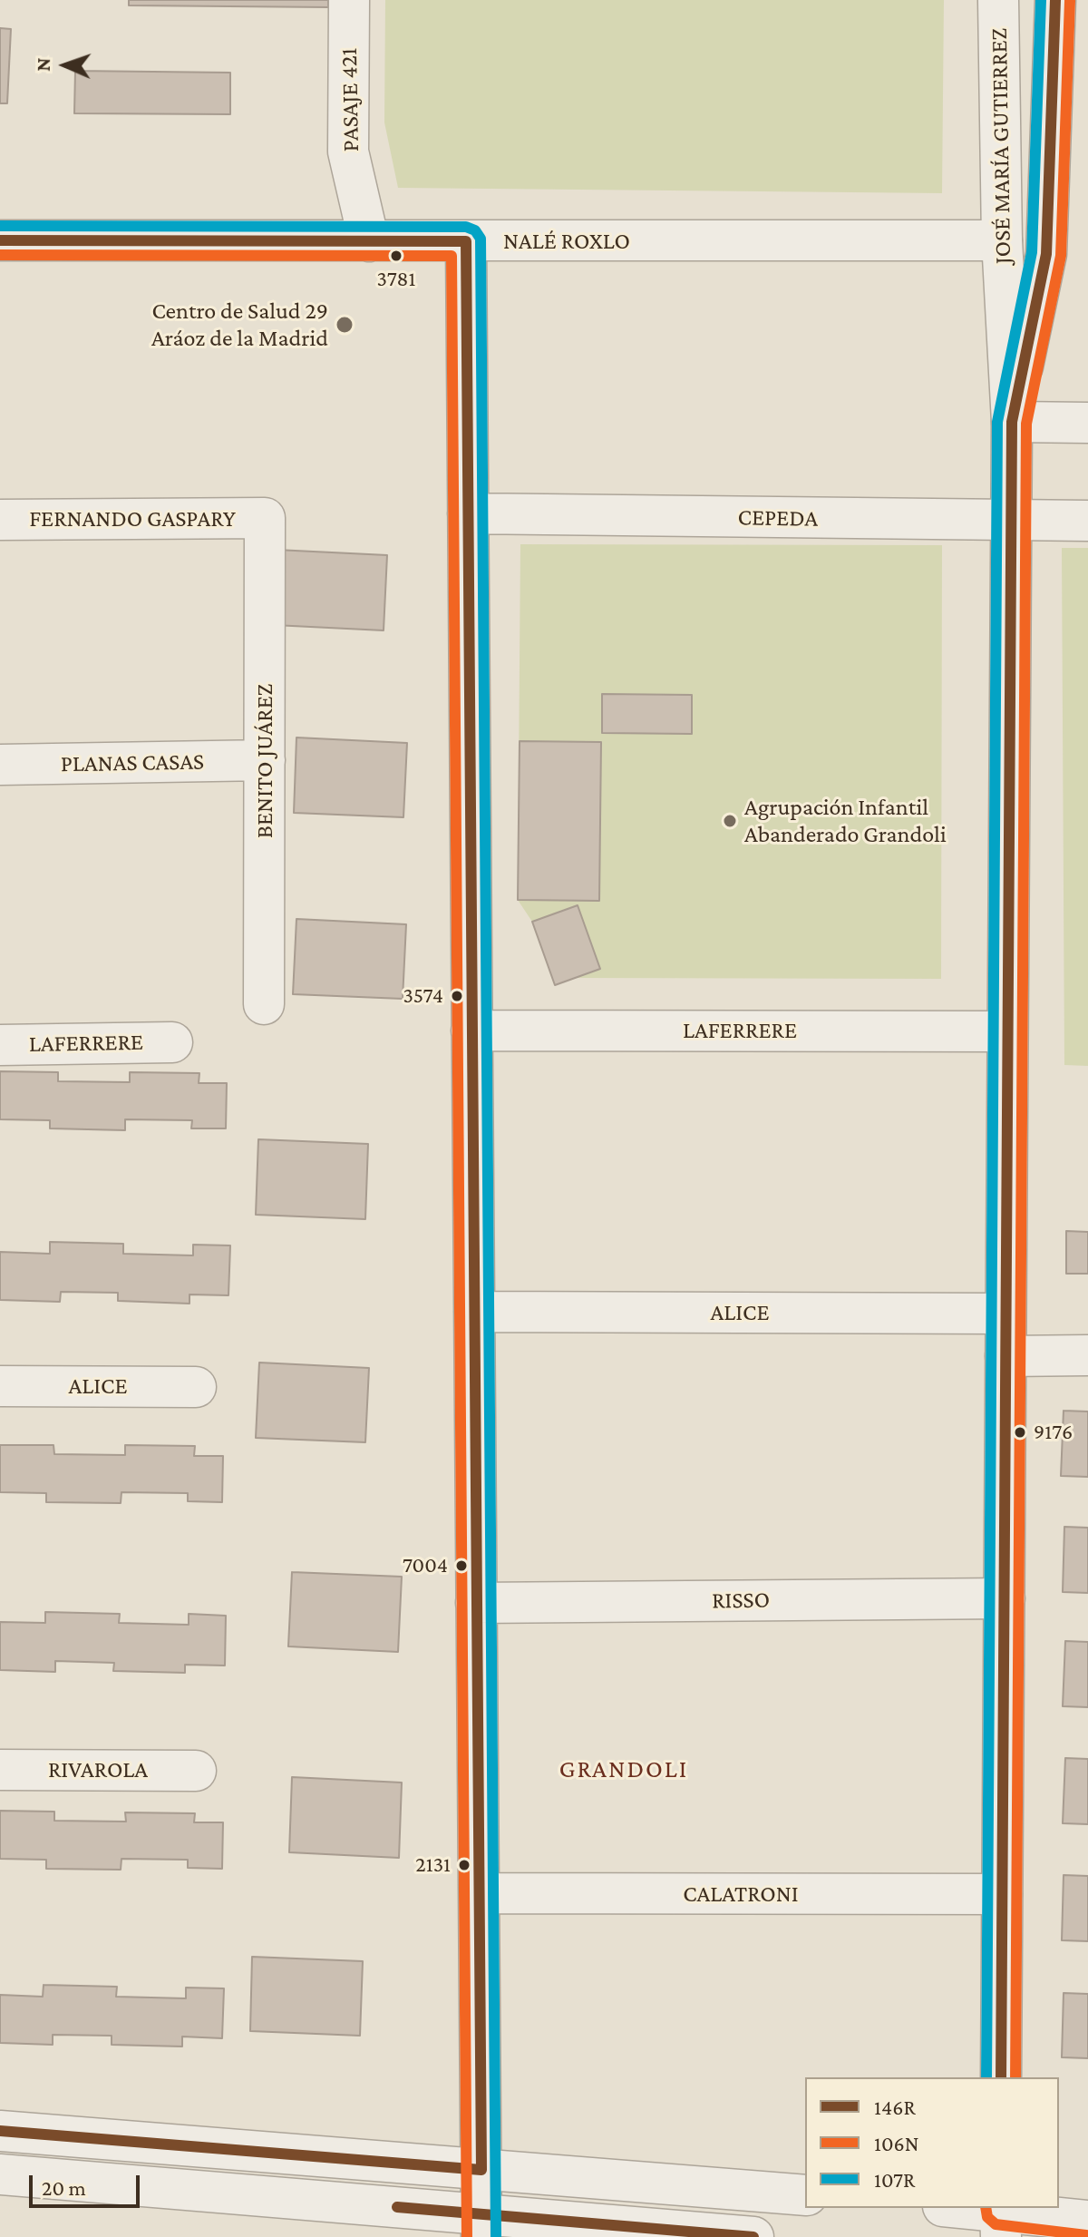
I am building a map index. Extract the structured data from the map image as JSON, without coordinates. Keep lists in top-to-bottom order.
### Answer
{
  "streets": {
    "street": [
      "PASAJE 421",
      "JOSÉ MARÍA GUTIERREZ",
      "NALÉ ROXLO",
      "CEPEDA",
      "FERNANDO GASPARY",
      "BENITO JUÁREZ",
      "PLANAS CASAS",
      "LAFERRERE",
      "ALICE",
      "RISSO",
      "RIVAROLA",
      "CALATRONI"
    ]
  },
  "crossings": [
    ["PASAJE 421", "NALÉ ROXLO"],
    ["JOSÉ MARÍA GUTIERREZ", "NALÉ ROXLO"],
    ["JOSÉ MARÍA GUTIERREZ", "CEPEDA"],
    ["JOSÉ MARÍA GUTIERREZ", "LAFERRERE"],
    ["JOSÉ MARÍA GUTIERREZ", "ALICE"],
    ["JOSÉ MARÍA GUTIERREZ", "RISSO"],
    ["JOSÉ MARÍA GUTIERREZ", "CALATRONI"],
    ["FERNANDO GASPARY", "BENITO JUÁREZ"],
    ["BENITO JUÁREZ", "PLANAS CASAS"]
  ],
  "districts": ["GRANDOLI"],
  "places": [
    "3781",
    "Centro de Salud 29 Aráoz de la Madrid",
    "Agrupación Infantil Abanderado Grandoli",
    "3574",
    "9176",
    "7004",
    "2131"
  ],
  "lines": ["transit line 146R", "transit line 107R", "transit line 106N"],
  "legend": ["146R", "106N", "107R"],
  "scale_bar": "20 m",
  "north": "left"
}
